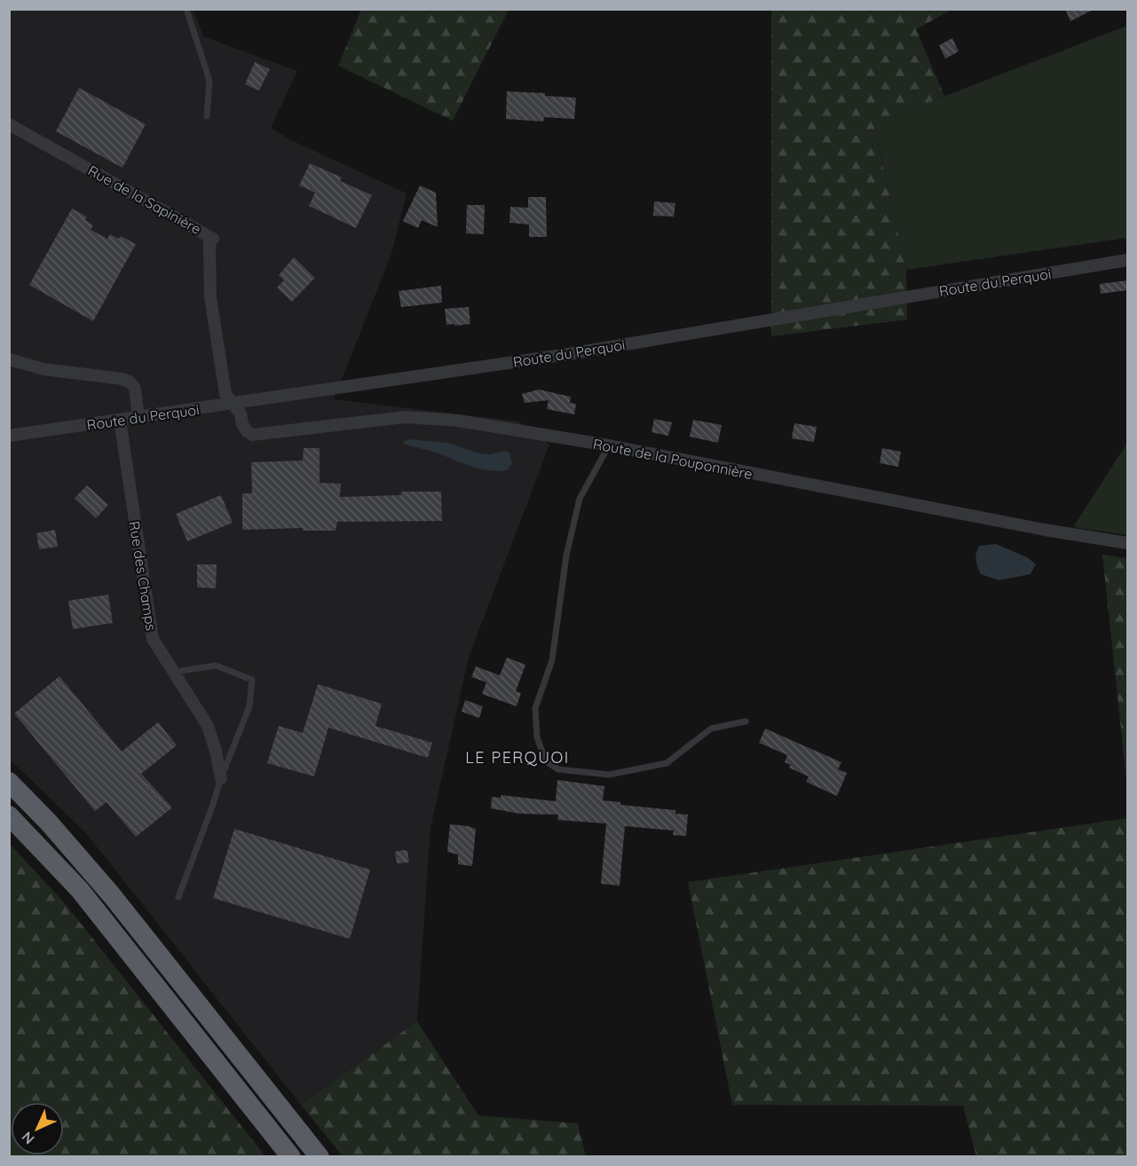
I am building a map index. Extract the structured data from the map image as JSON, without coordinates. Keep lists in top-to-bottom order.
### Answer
{
  "streets": {
    "street": [
      "Rue de la Sapinière",
      "Route du Perquoi",
      "Route de la Pouponnière",
      "Rue des Champs"
    ]
  },
  "crossings": [
    ["Rue de la Sapinière", "Route du Perquoi"],
    ["Rue de la Sapinière", "Route de la Pouponnière"],
    ["Route du Perquoi", "Route de la Pouponnière"],
    ["Route du Perquoi", "Rue des Champs"]
  ],
  "districts": ["LE PERQUOI"],
  "north": "bottom left"
}
